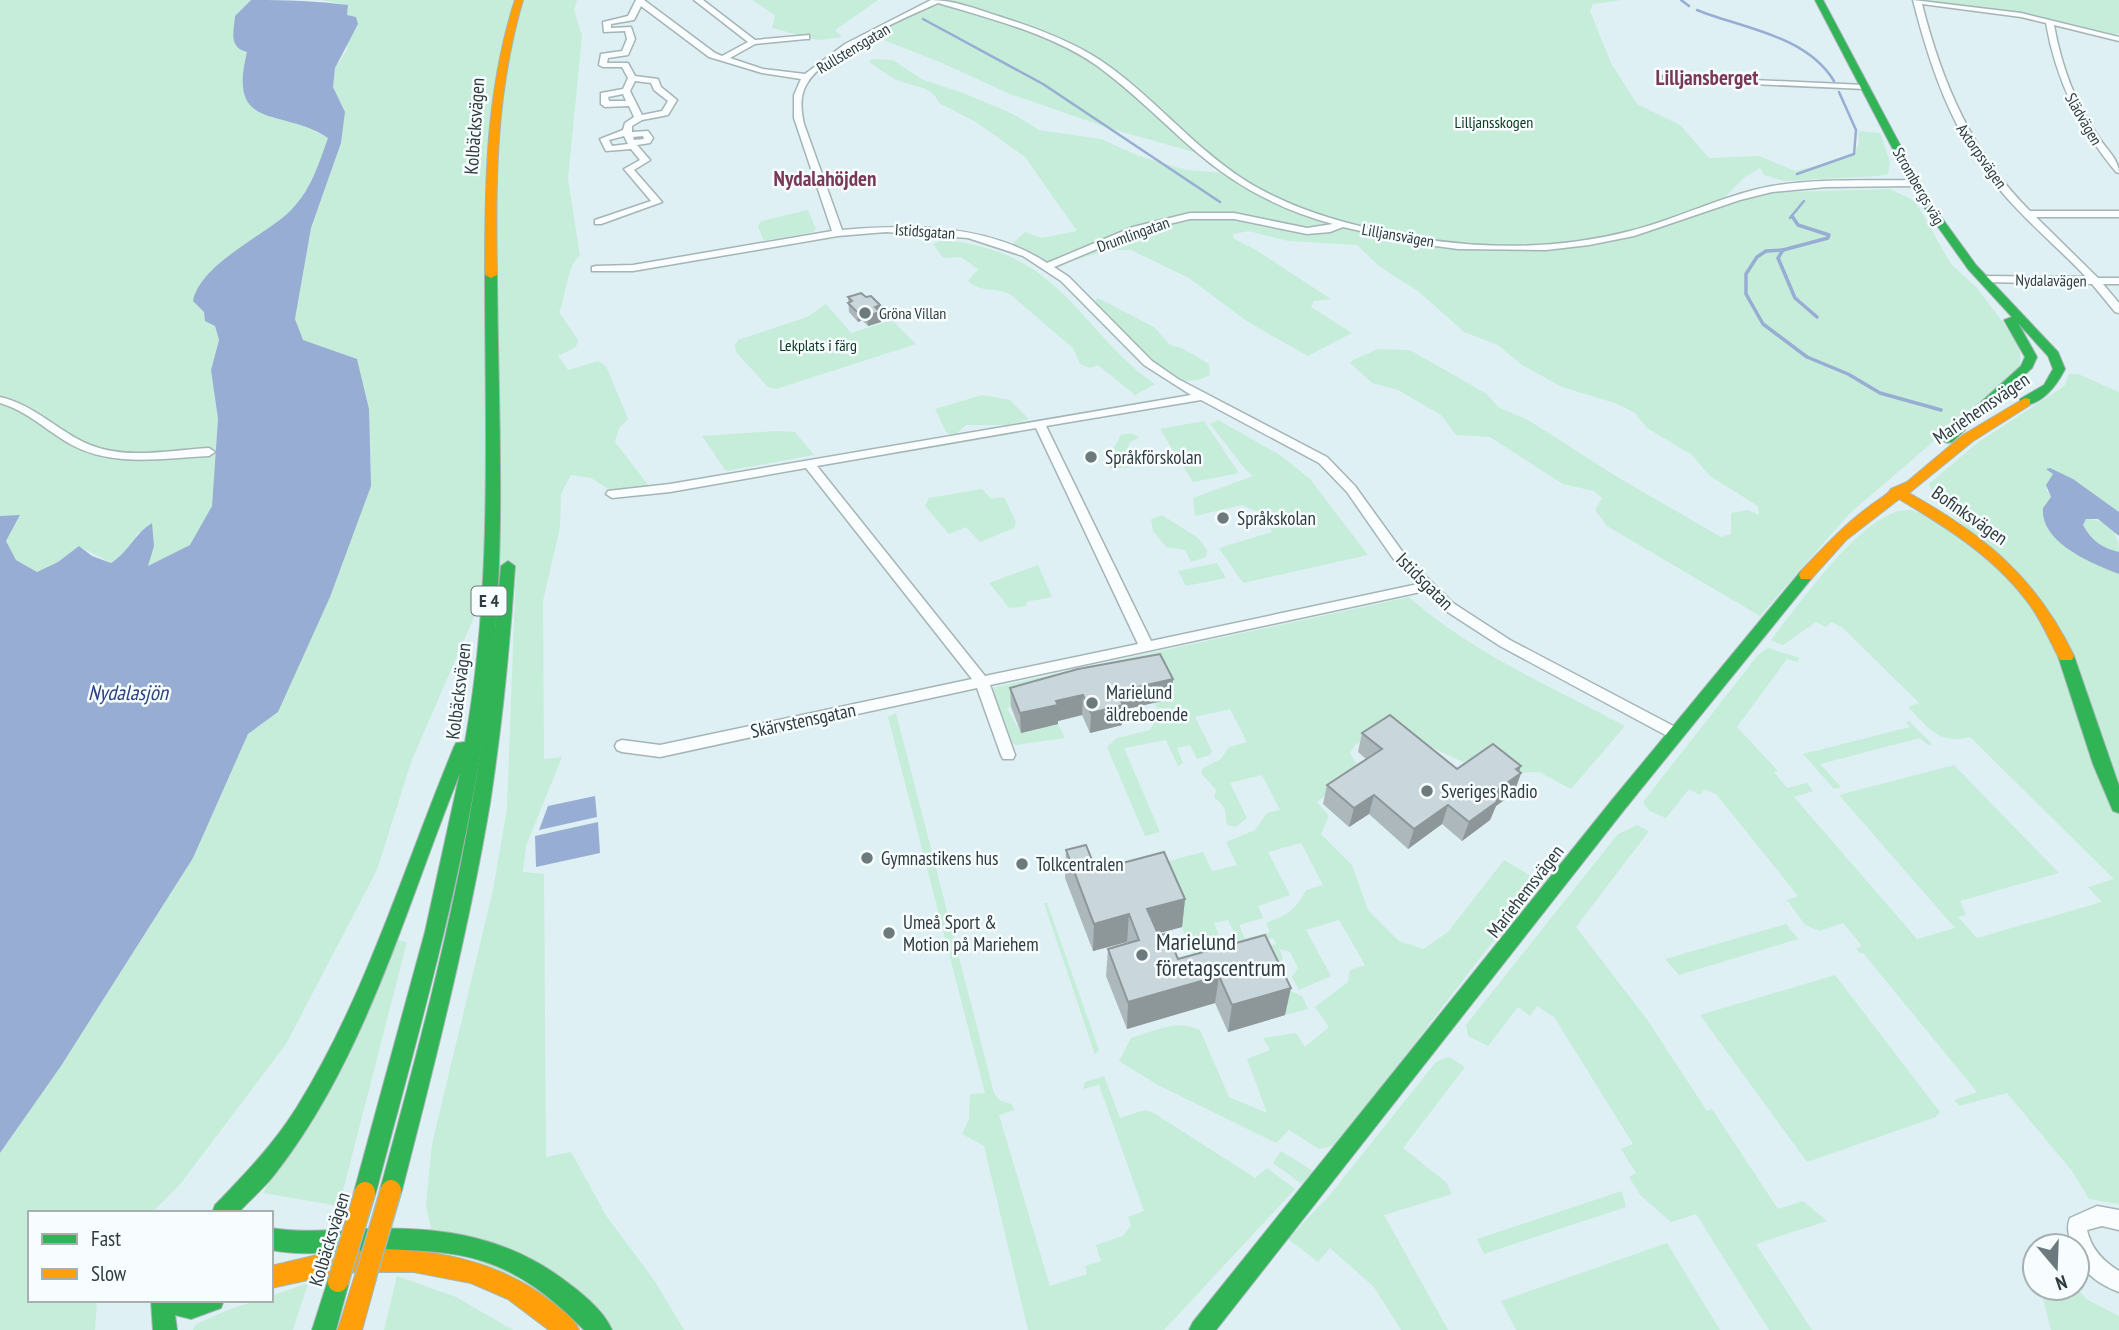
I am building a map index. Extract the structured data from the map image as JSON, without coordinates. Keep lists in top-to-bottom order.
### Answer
{
  "streets": {
    "main road": [
      "Kolbäcksvägen",
      "Strombergs väg",
      "Mariehemsvägen",
      "Bofinksvägen",
      "E 4"
    ],
    "street": [
      "Rullstensgatan",
      "Slädvägen",
      "Axtorpsvägen",
      "Istidsgatan",
      "Drumlingatan",
      "Lilljansvägen",
      "Nydalavägen",
      "Skärvstensgatan"
    ]
  },
  "crossings": [
    ["Rullstensgatan", "Istidsgatan"],
    ["Rullstensgatan", "Lilljansvägen"],
    ["Axtorpsvägen", "Nydalavägen"],
    ["Strombergs väg", "Lilljansvägen"],
    ["Strombergs väg", "Nydalavägen"],
    ["Strombergs väg", "Mariehemsvägen"],
    ["Istidsgatan", "Drumlingatan"],
    ["Istidsgatan", "Mariehemsvägen"],
    ["Istidsgatan", "Skärvstensgatan"],
    ["Drumlingatan", "Lilljansvägen"],
    ["Nydalavägen", "Mariehemsvägen"],
    ["Mariehemsvägen", "Bofinksvägen"]
  ],
  "districts": ["Lilljansberget", "Nydalahöjden"],
  "water": ["Nydalasjön"],
  "parks": ["Lilljansskogen", "Lekplats i färg"],
  "places": [
    "Gröna Villan",
    "Språkförskolan",
    "Språkskolan",
    "Marielund äldreboende",
    "Sveriges Radio",
    "Gymnastikens hus",
    "Tolkcentralen",
    "Umeå Sport & Motion på Mariehem",
    "Marielund företagscentrum"
  ],
  "legend": ["Fast", "Slow"],
  "north": "bottom"
}
